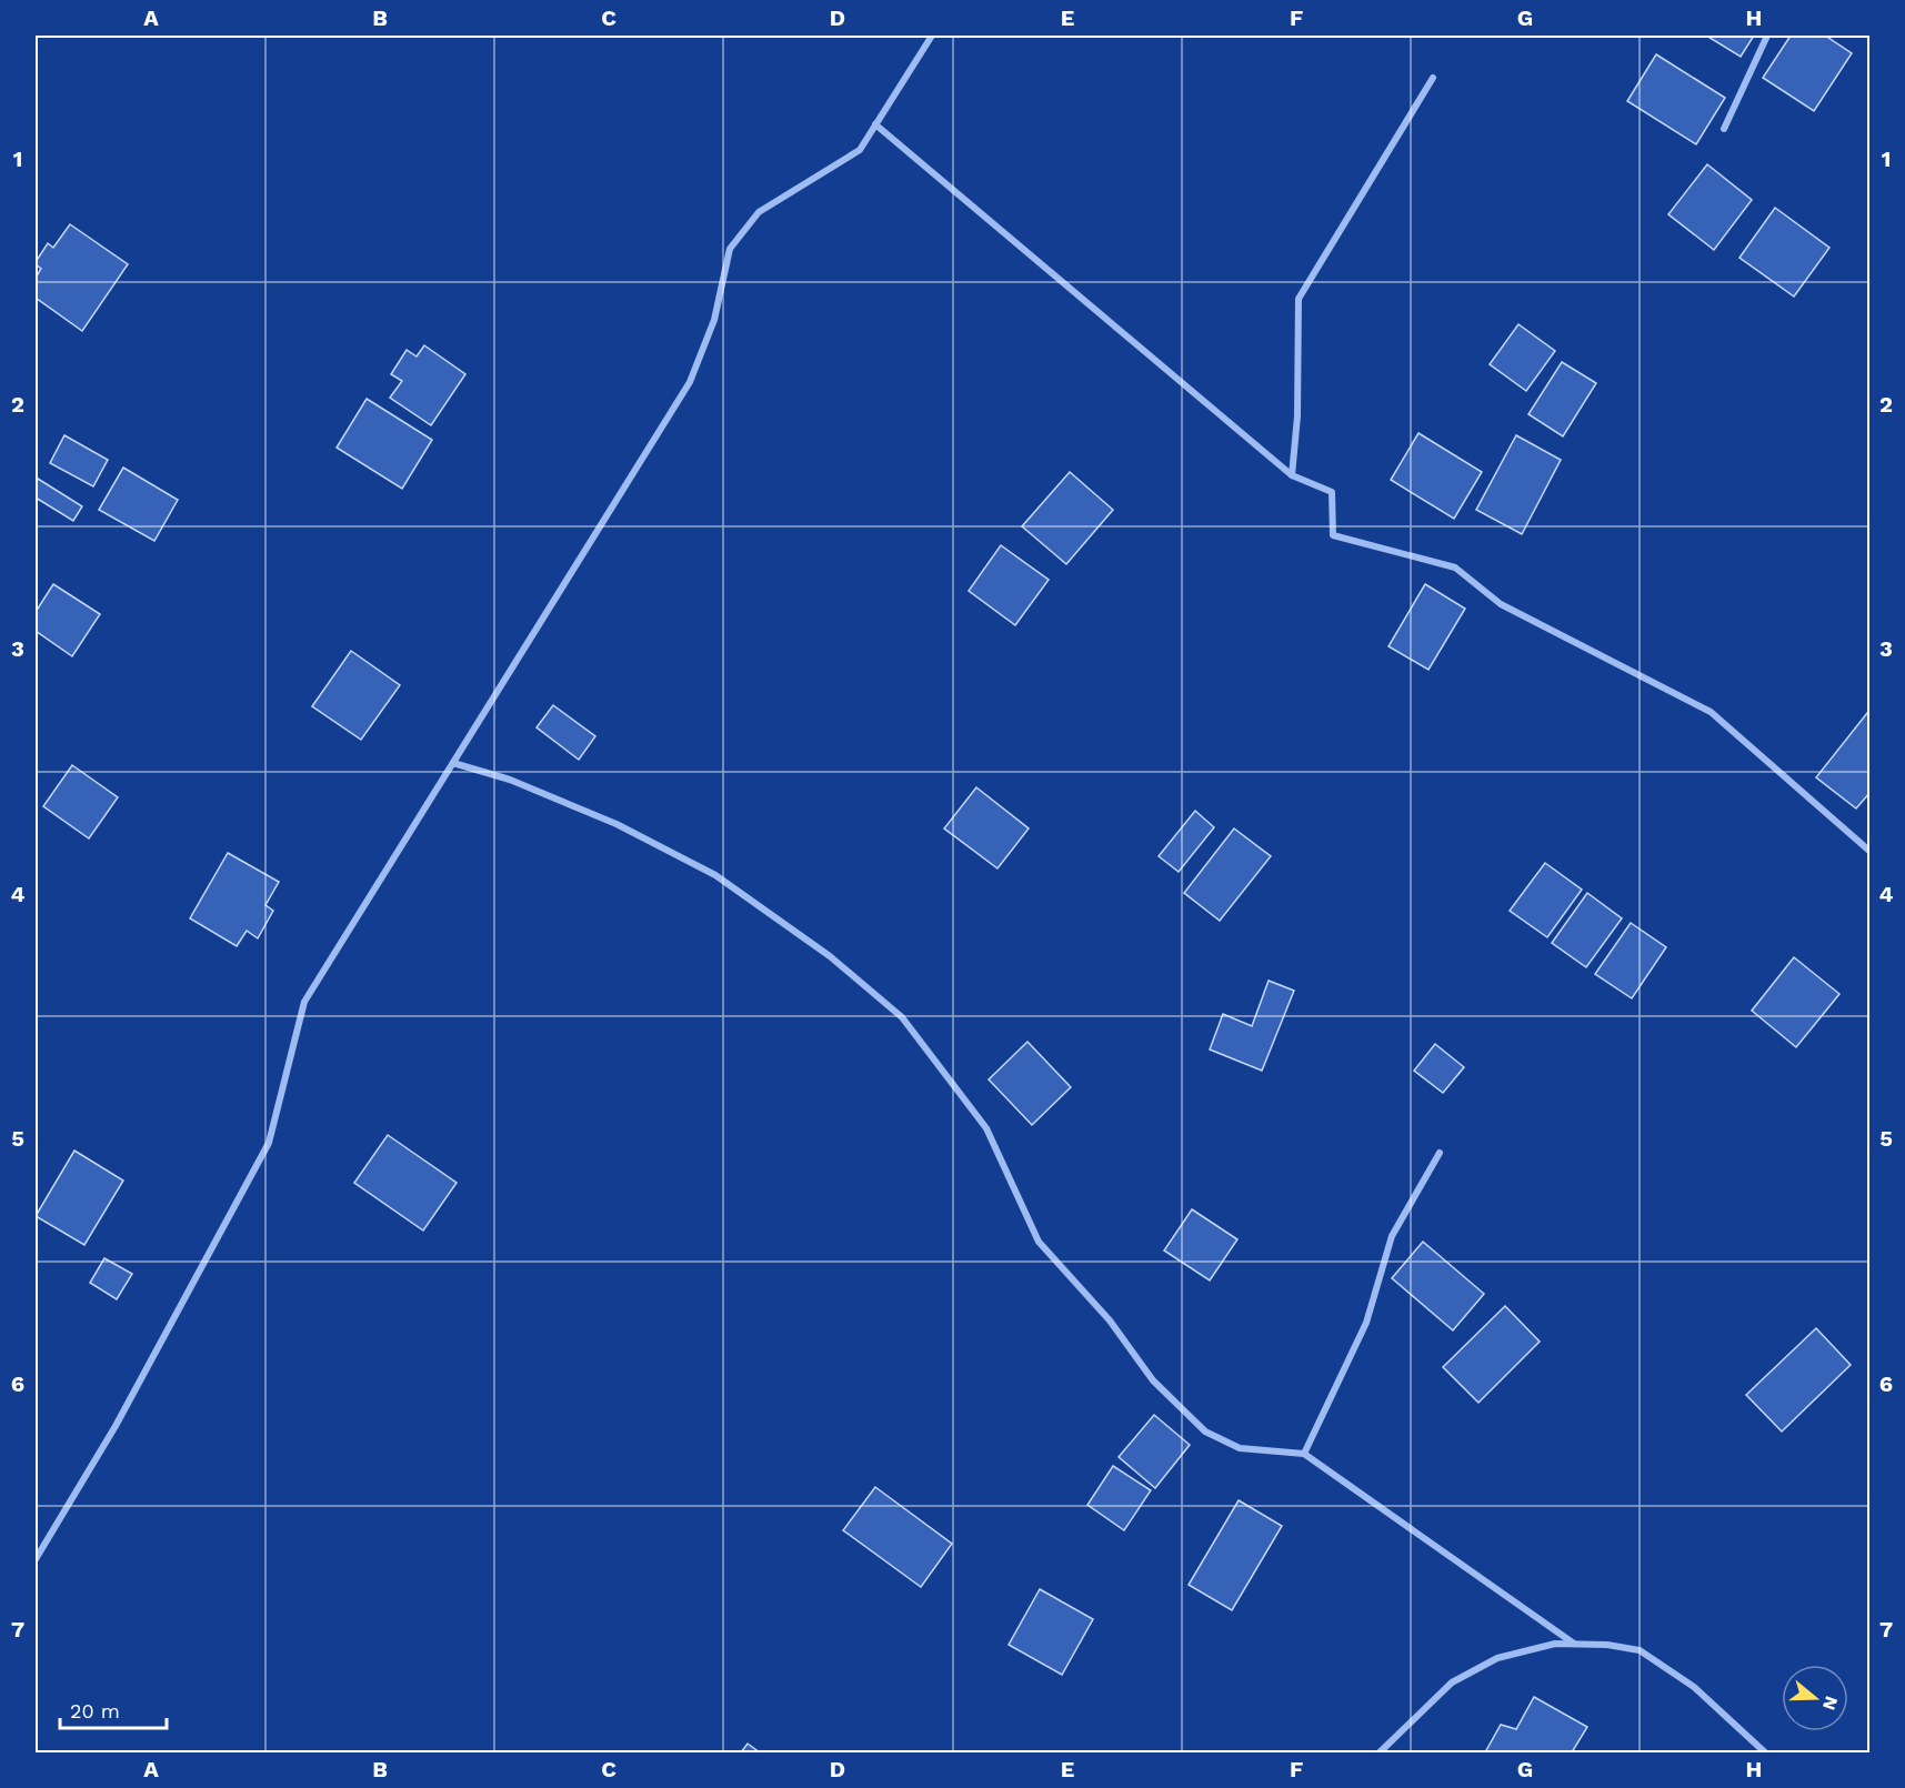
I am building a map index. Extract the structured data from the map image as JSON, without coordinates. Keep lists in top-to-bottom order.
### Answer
{
  "scale_bar": "20 m",
  "north": "right",
  "grid": {
    "columns": [
      "A",
      "B",
      "C",
      "D",
      "E",
      "F",
      "G",
      "H"
    ],
    "rows": [
      "1",
      "2",
      "3",
      "4",
      "5",
      "6",
      "7"
    ]
  }
}
